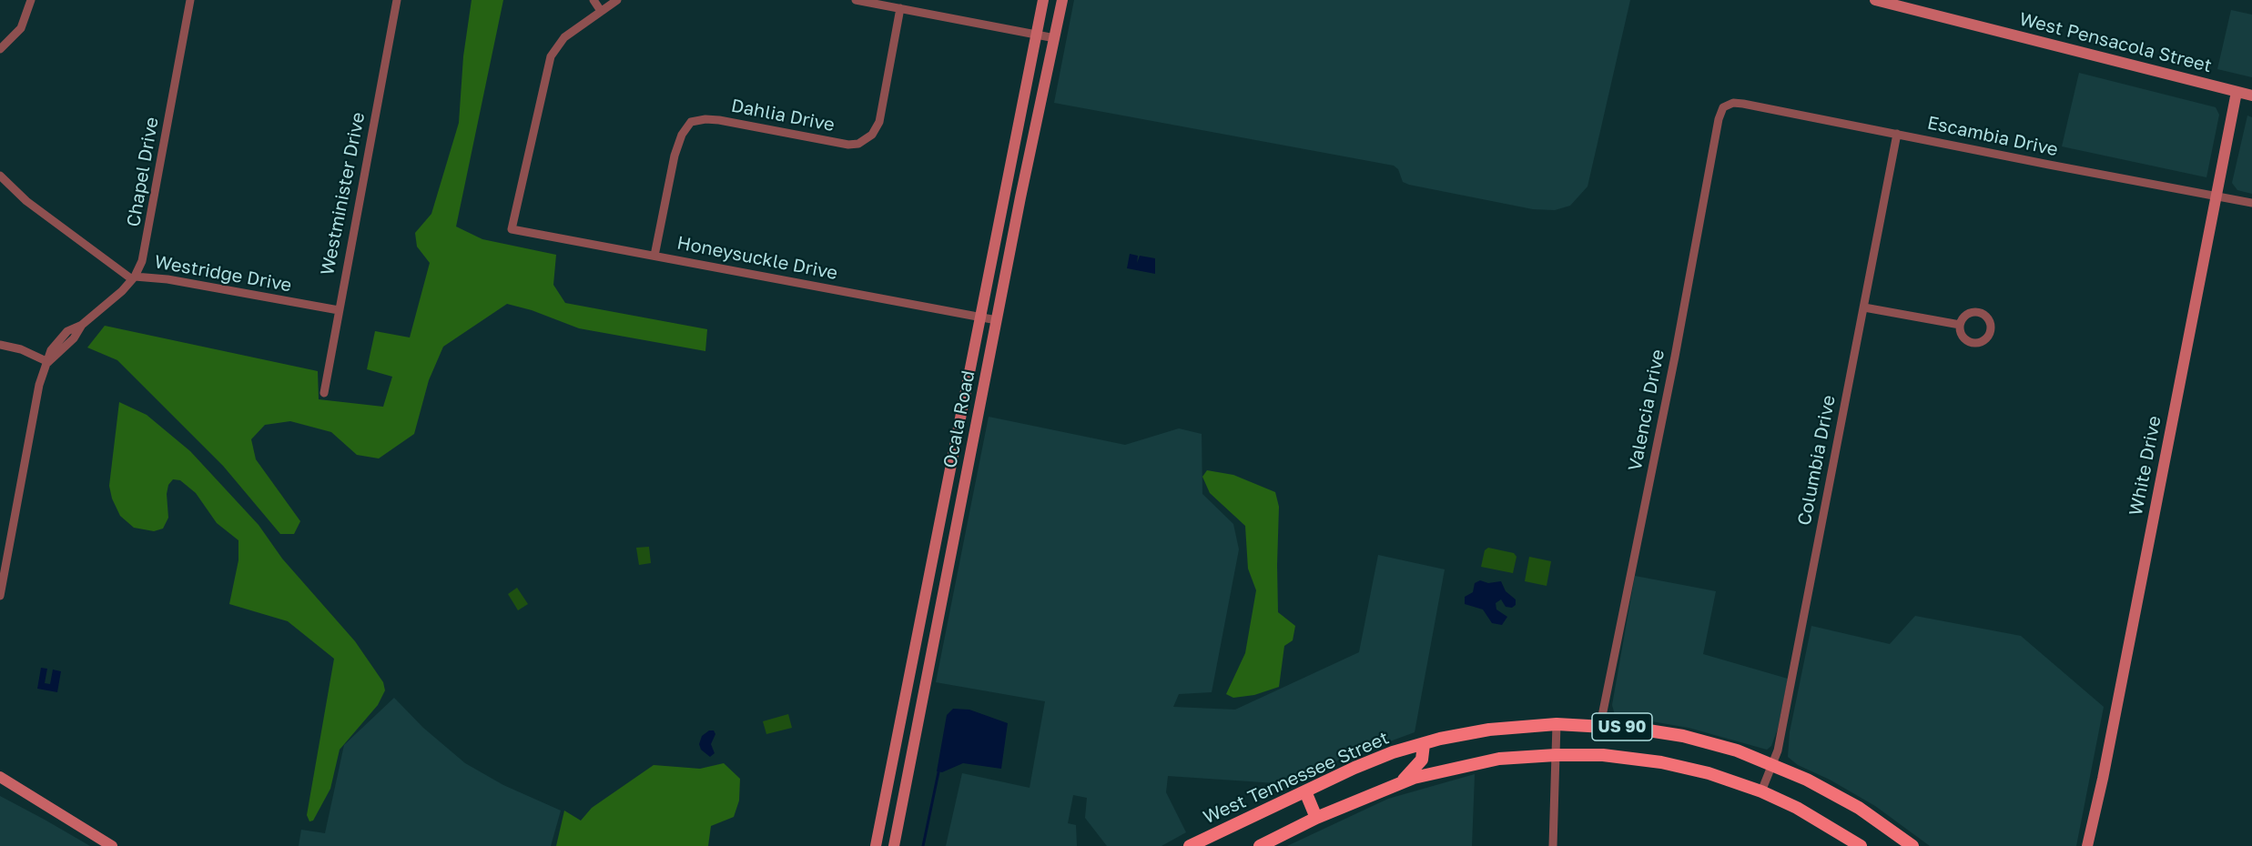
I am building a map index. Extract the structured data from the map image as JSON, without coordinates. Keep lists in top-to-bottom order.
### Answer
{
  "streets": {
    "main road": [
      "West Pensacola Street",
      "Ocala Road",
      "White Drive",
      "US 90",
      "West Tennessee Street"
    ],
    "street": [
      "Dahlia Drive",
      "Escambia Drive",
      "Chapel Drive",
      "Westminister Drive",
      "Honeysuckle Drive",
      "Westridge Drive",
      "Valencia Drive",
      "Columbia Drive"
    ]
  },
  "crossings": [
    ["West Pensacola Street", "White Drive"],
    ["Dahlia Drive", "Honeysuckle Drive"],
    ["Escambia Drive", "Valencia Drive"],
    ["Escambia Drive", "Columbia Drive"],
    ["Escambia Drive", "White Drive"],
    ["Chapel Drive", "Westridge Drive"],
    ["Westminister Drive", "Westridge Drive"],
    ["Honeysuckle Drive", "Ocala Road"],
    ["Valencia Drive", "West Tennessee Street"],
    ["Columbia Drive", "US 90"],
    ["Columbia Drive", "West Tennessee Street"]
  ]
}
